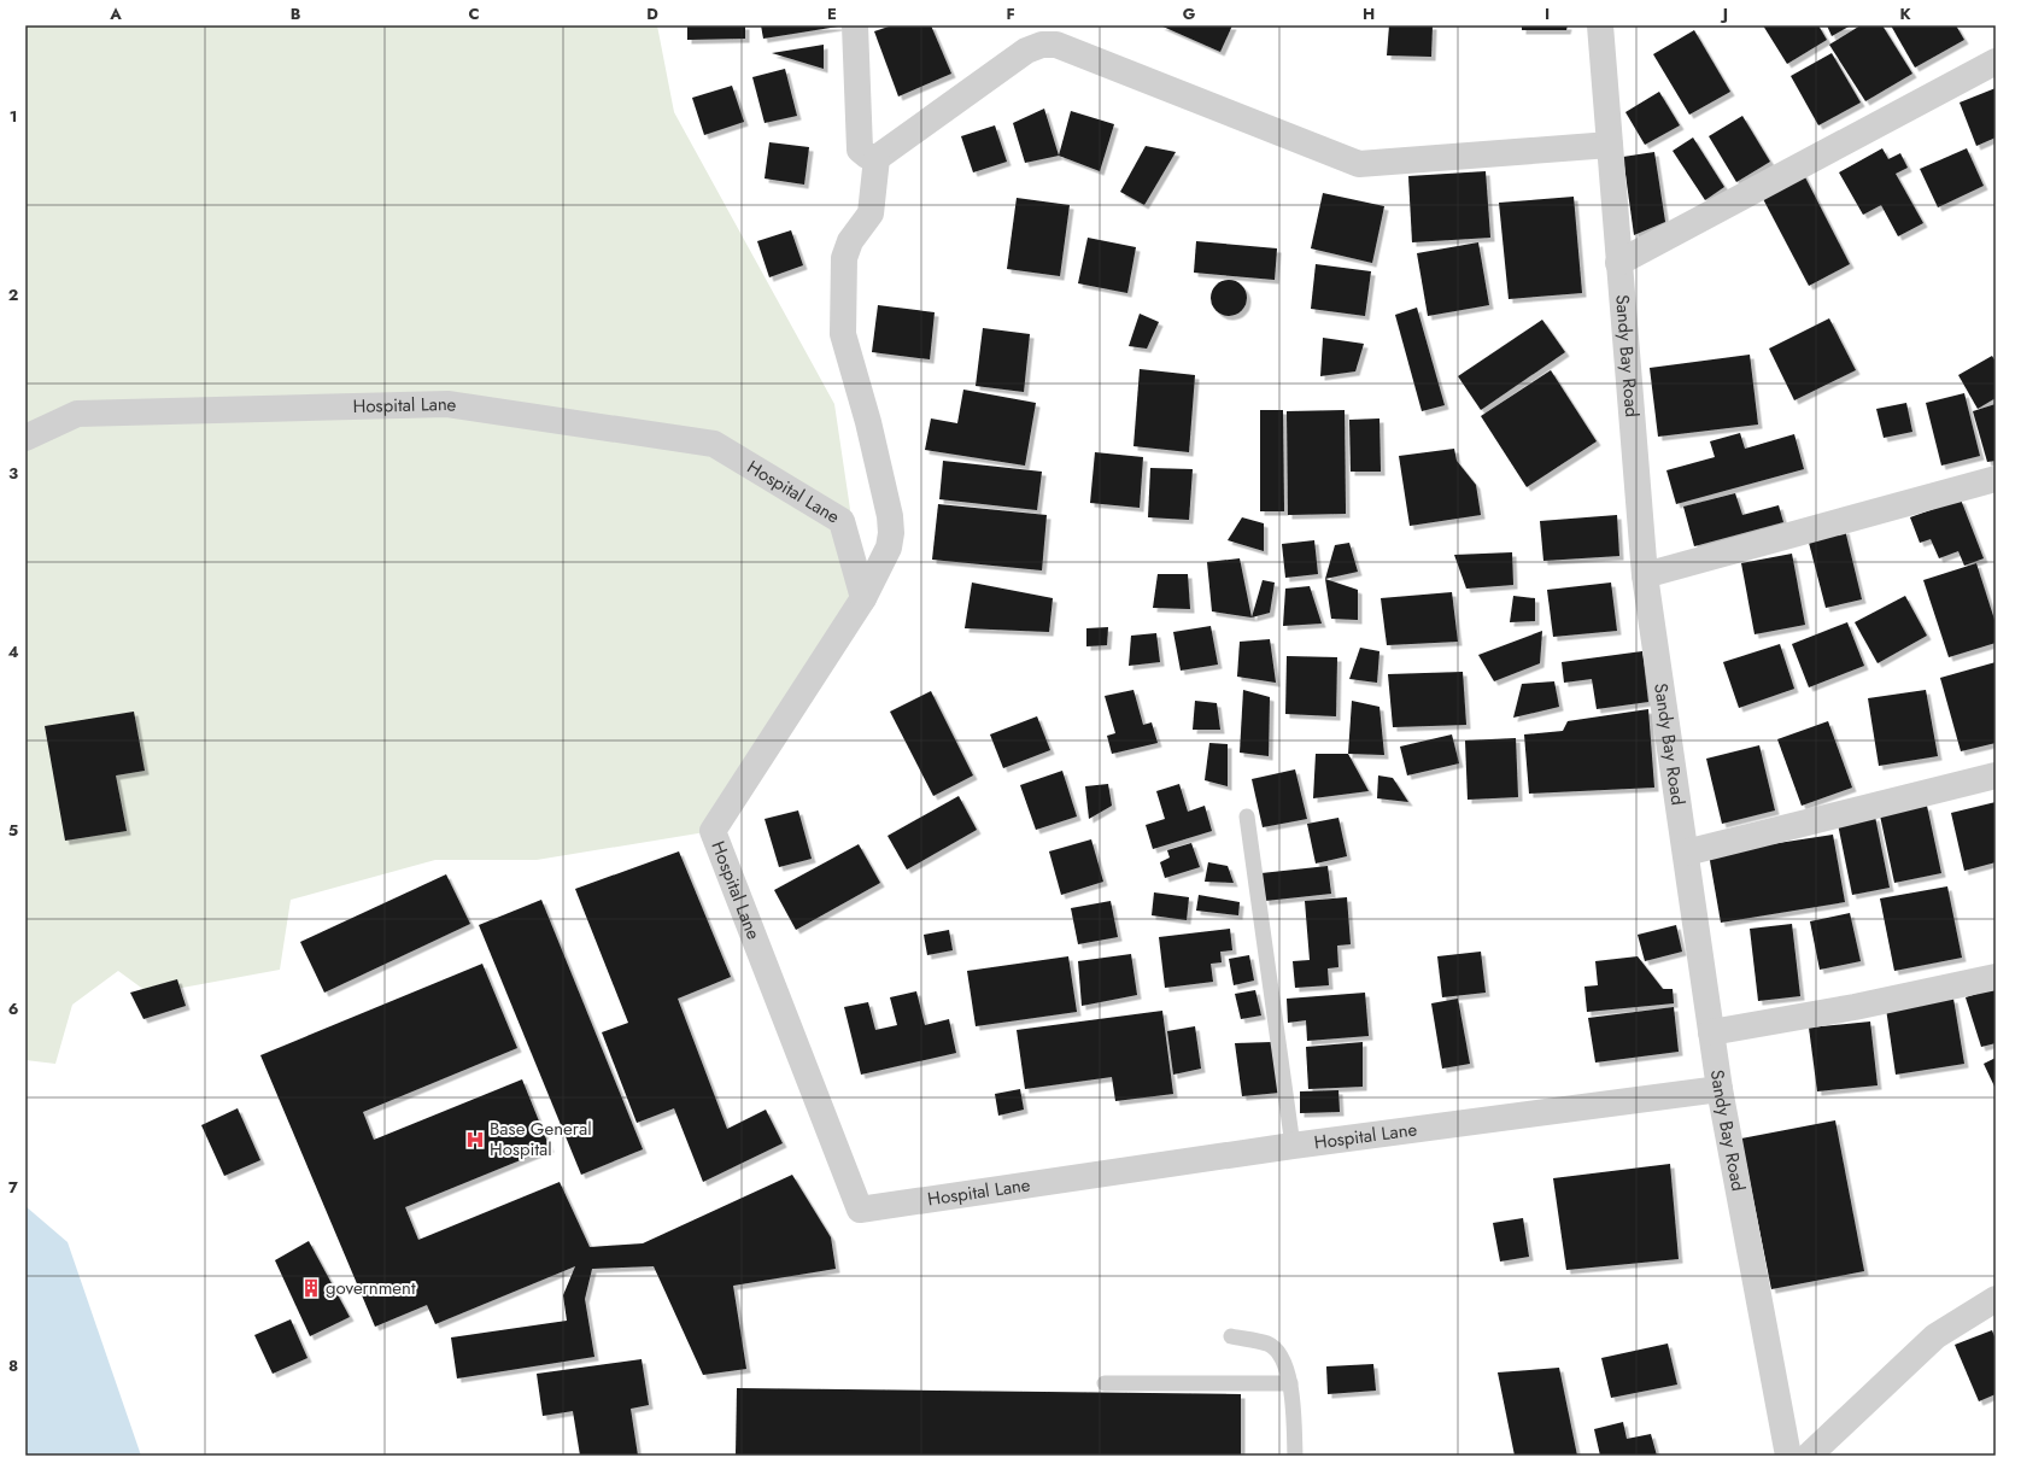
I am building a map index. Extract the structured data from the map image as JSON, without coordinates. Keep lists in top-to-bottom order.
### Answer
{
  "streets": {
    "street": ["Sandy Bay Road", "Hospital Lane"]
  },
  "crossings": [
    ["Sandy Bay Road", "Hospital Lane"]
  ],
  "places": {
    "hospital": ["Base General Hospital"],
    "building": ["government"]
  },
  "grid": {
    "columns": [
      "A",
      "B",
      "C",
      "D",
      "E",
      "F",
      "G",
      "H",
      "I",
      "J",
      "K"
    ],
    "rows": [
      "1",
      "2",
      "3",
      "4",
      "5",
      "6",
      "7",
      "8"
    ]
  }
}
